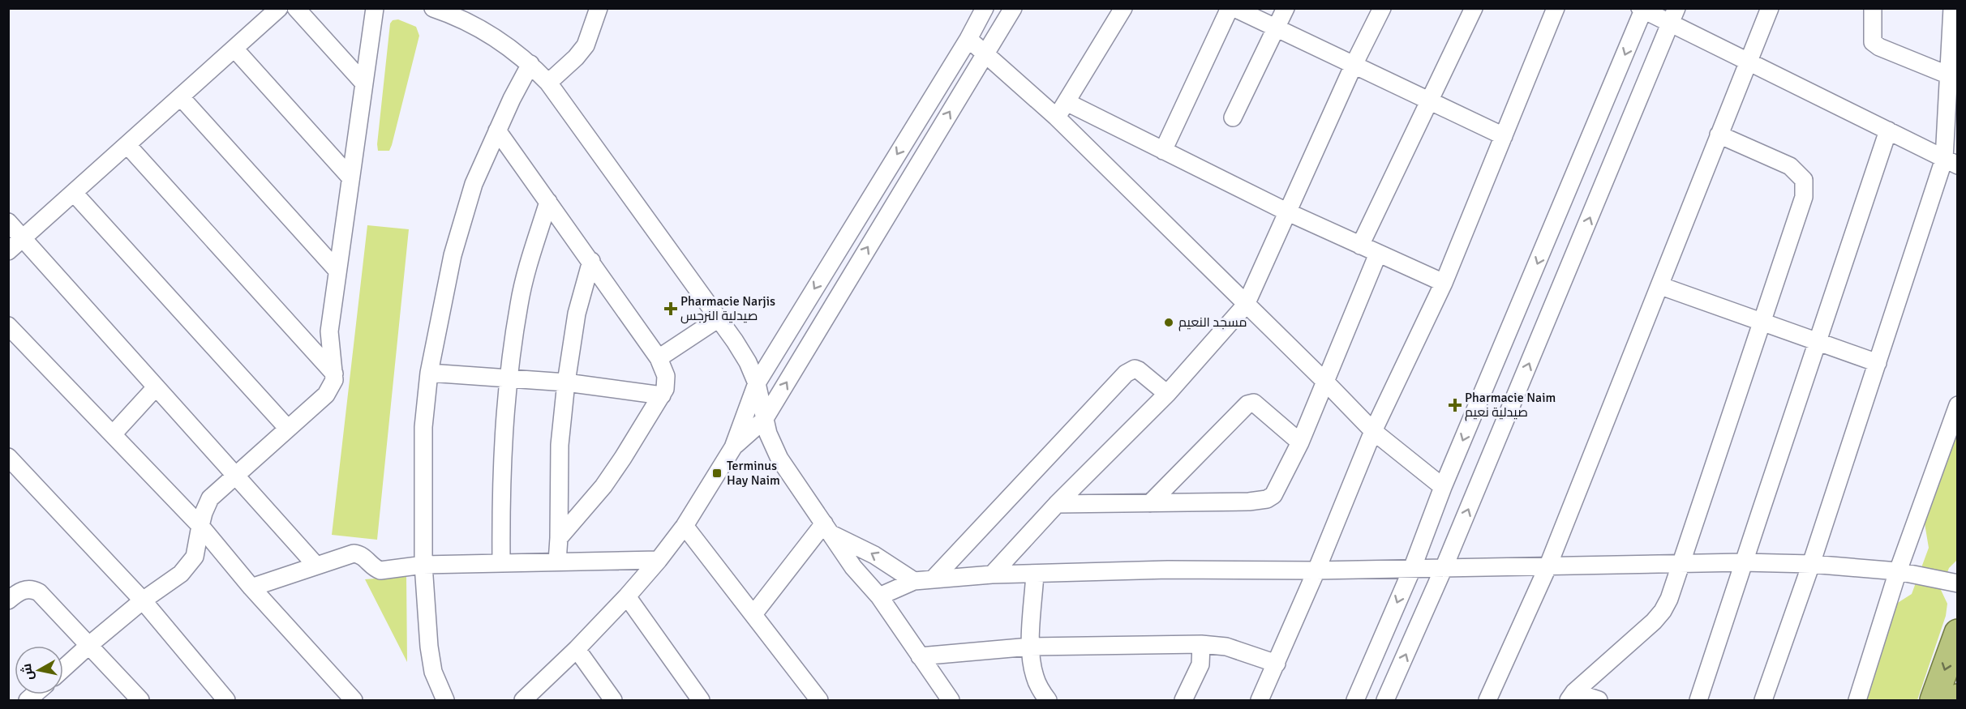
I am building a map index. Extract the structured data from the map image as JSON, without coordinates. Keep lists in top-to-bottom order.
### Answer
{
  "places": {
    "health": ["Pharmacie Narjis صيدلية النرجس", "Pharmacie Naim صيدلية نعيم"],
    "other": ["مسجد النعيم"],
    "transit": ["Terminus Hay Naim"]
  },
  "north": "left"
}
